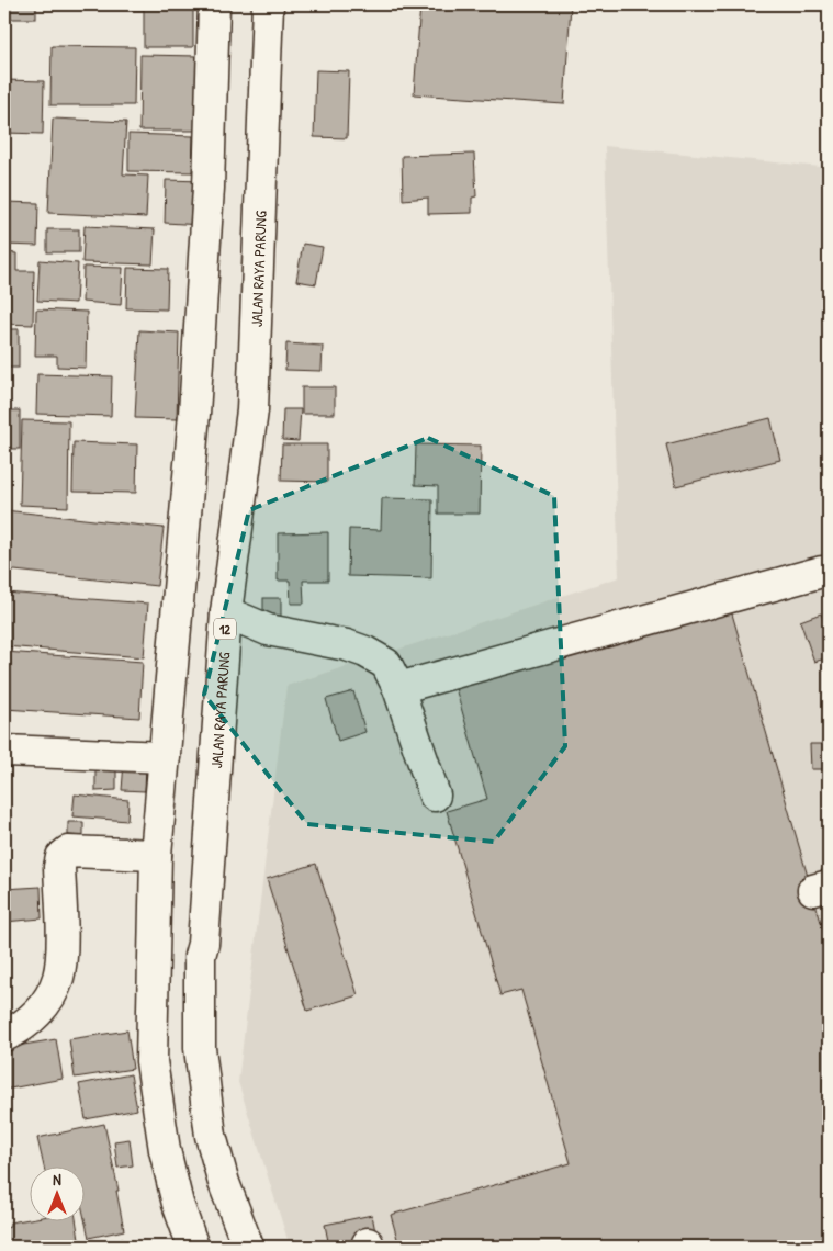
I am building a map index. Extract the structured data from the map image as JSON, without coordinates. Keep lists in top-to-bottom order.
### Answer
{
  "streets": {
    "main road": ["JALAN RAYA PARUNG", "12"]
  },
  "north": "top"
}
